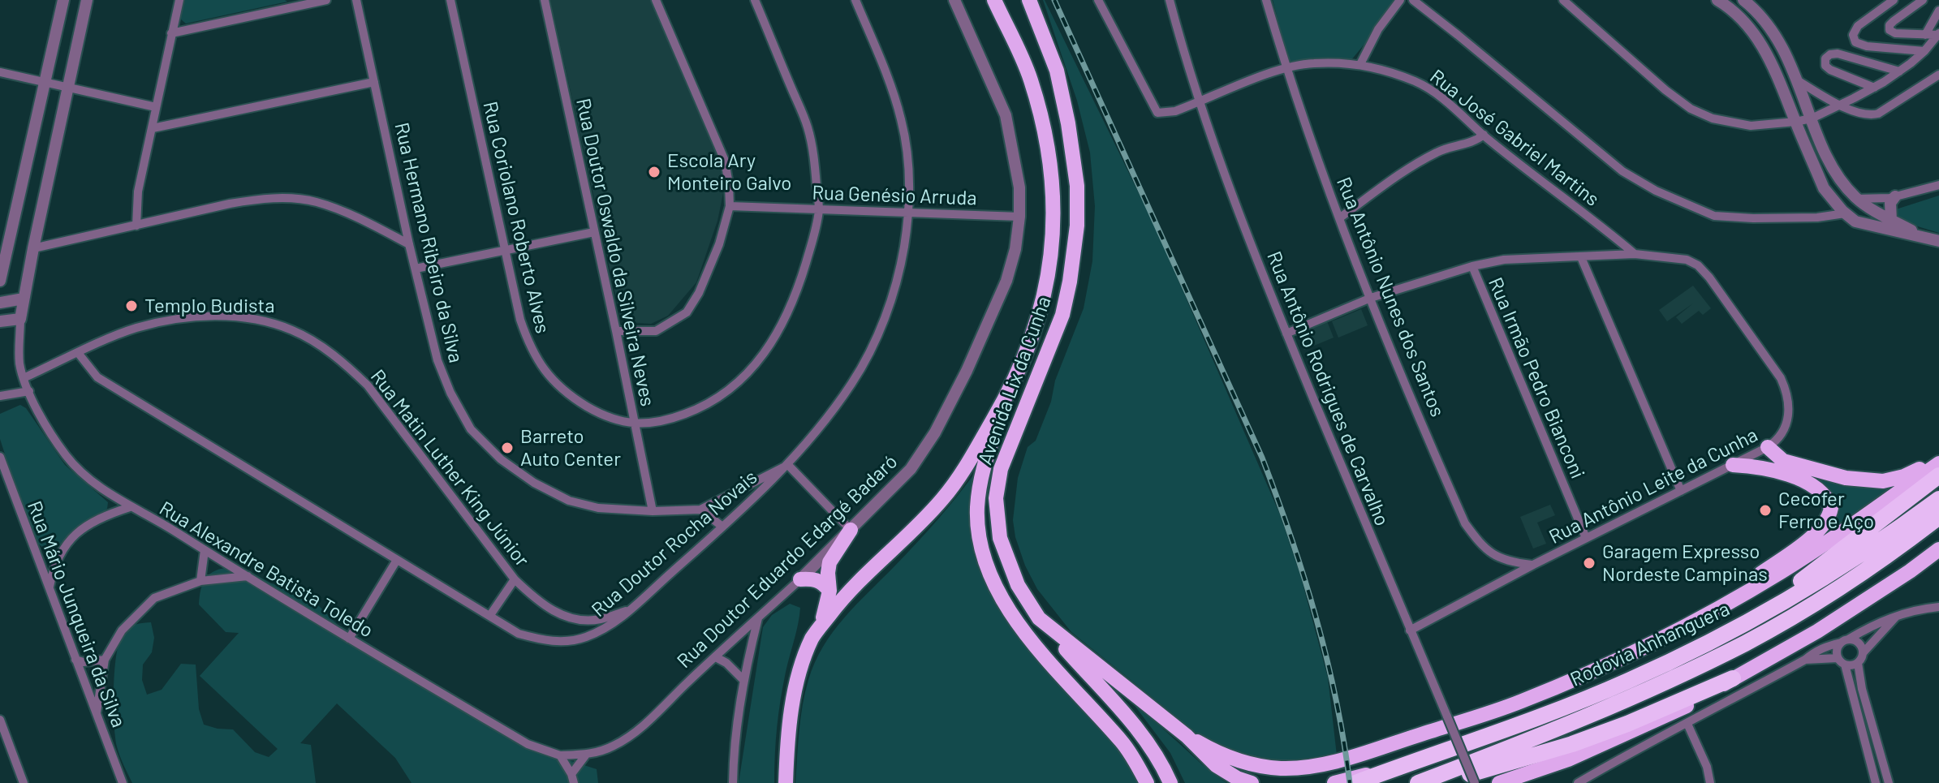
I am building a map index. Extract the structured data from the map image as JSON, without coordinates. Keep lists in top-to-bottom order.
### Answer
{
  "streets": {
    "highway": ["Avenida Lix da Cunha", "Rodovia Anhanguera"],
    "street": [
      "Rua José Gabriel Martins",
      "Rua Genésio Arruda",
      "Rua Coriolano Roberto Alves",
      "Rua Hermano Ribeiro da Silva",
      "Rua Doutor Oswaldo da Silveira Neves",
      "Rua Antônio Nunes dos Santos",
      "Rua Irmão Pedro Bianconi",
      "Rua Antônio Rodrigues de Carvalho",
      "Rua Matin Luther King Júnior",
      "Rua Antônio Leite da Cunha",
      "Rua Doutor Rocha Novais",
      "Rua Doutor Eduardo Edargé Badaró",
      "Rua Alexandre Batista Toledo",
      "Rua Mário Junqueira da Silva"
    ]
  },
  "crossings": [
    ["Rua José Gabriel Martins", "Rua Antônio Nunes dos Santos"],
    ["Rua José Gabriel Martins", "Rua Antônio Rodrigues de Carvalho"],
    ["Rua José Gabriel Martins", "Rua Antônio Leite da Cunha"],
    ["Rua Genésio Arruda", "Rua Doutor Rocha Novais"],
    ["Rua Genésio Arruda", "Rua Doutor Eduardo Edargé Badaró"],
    ["Rua Coriolano Roberto Alves", "Rua Doutor Oswaldo da Silveira Neves"],
    ["Rua Hermano Ribeiro da Silva", "Rua Doutor Oswaldo da Silveira Neves"],
    ["Rua Hermano Ribeiro da Silva", "Rua Doutor Rocha Novais"],
    ["Rua Antônio Nunes dos Santos", "Rua Antônio Leite da Cunha"],
    ["Rua Irmão Pedro Bianconi", "Rua Antônio Leite da Cunha"],
    ["Rua Antônio Rodrigues de Carvalho", "Rua Antônio Leite da Cunha"],
    ["Rua Matin Luther King Júnior", "Rua Doutor Rocha Novais"],
    ["Rua Matin Luther King Júnior", "Rua Alexandre Batista Toledo"],
    ["Rua Doutor Eduardo Edargé Badaró", "Rua Alexandre Batista Toledo"]
  ],
  "places": [
    "Escola Ary Monteiro Galvo",
    "Templo Budista",
    "Barreto Auto Center",
    "Cecofer Ferro e Aço",
    "Garagem Expresso Nordeste Campinas"
  ]
}
